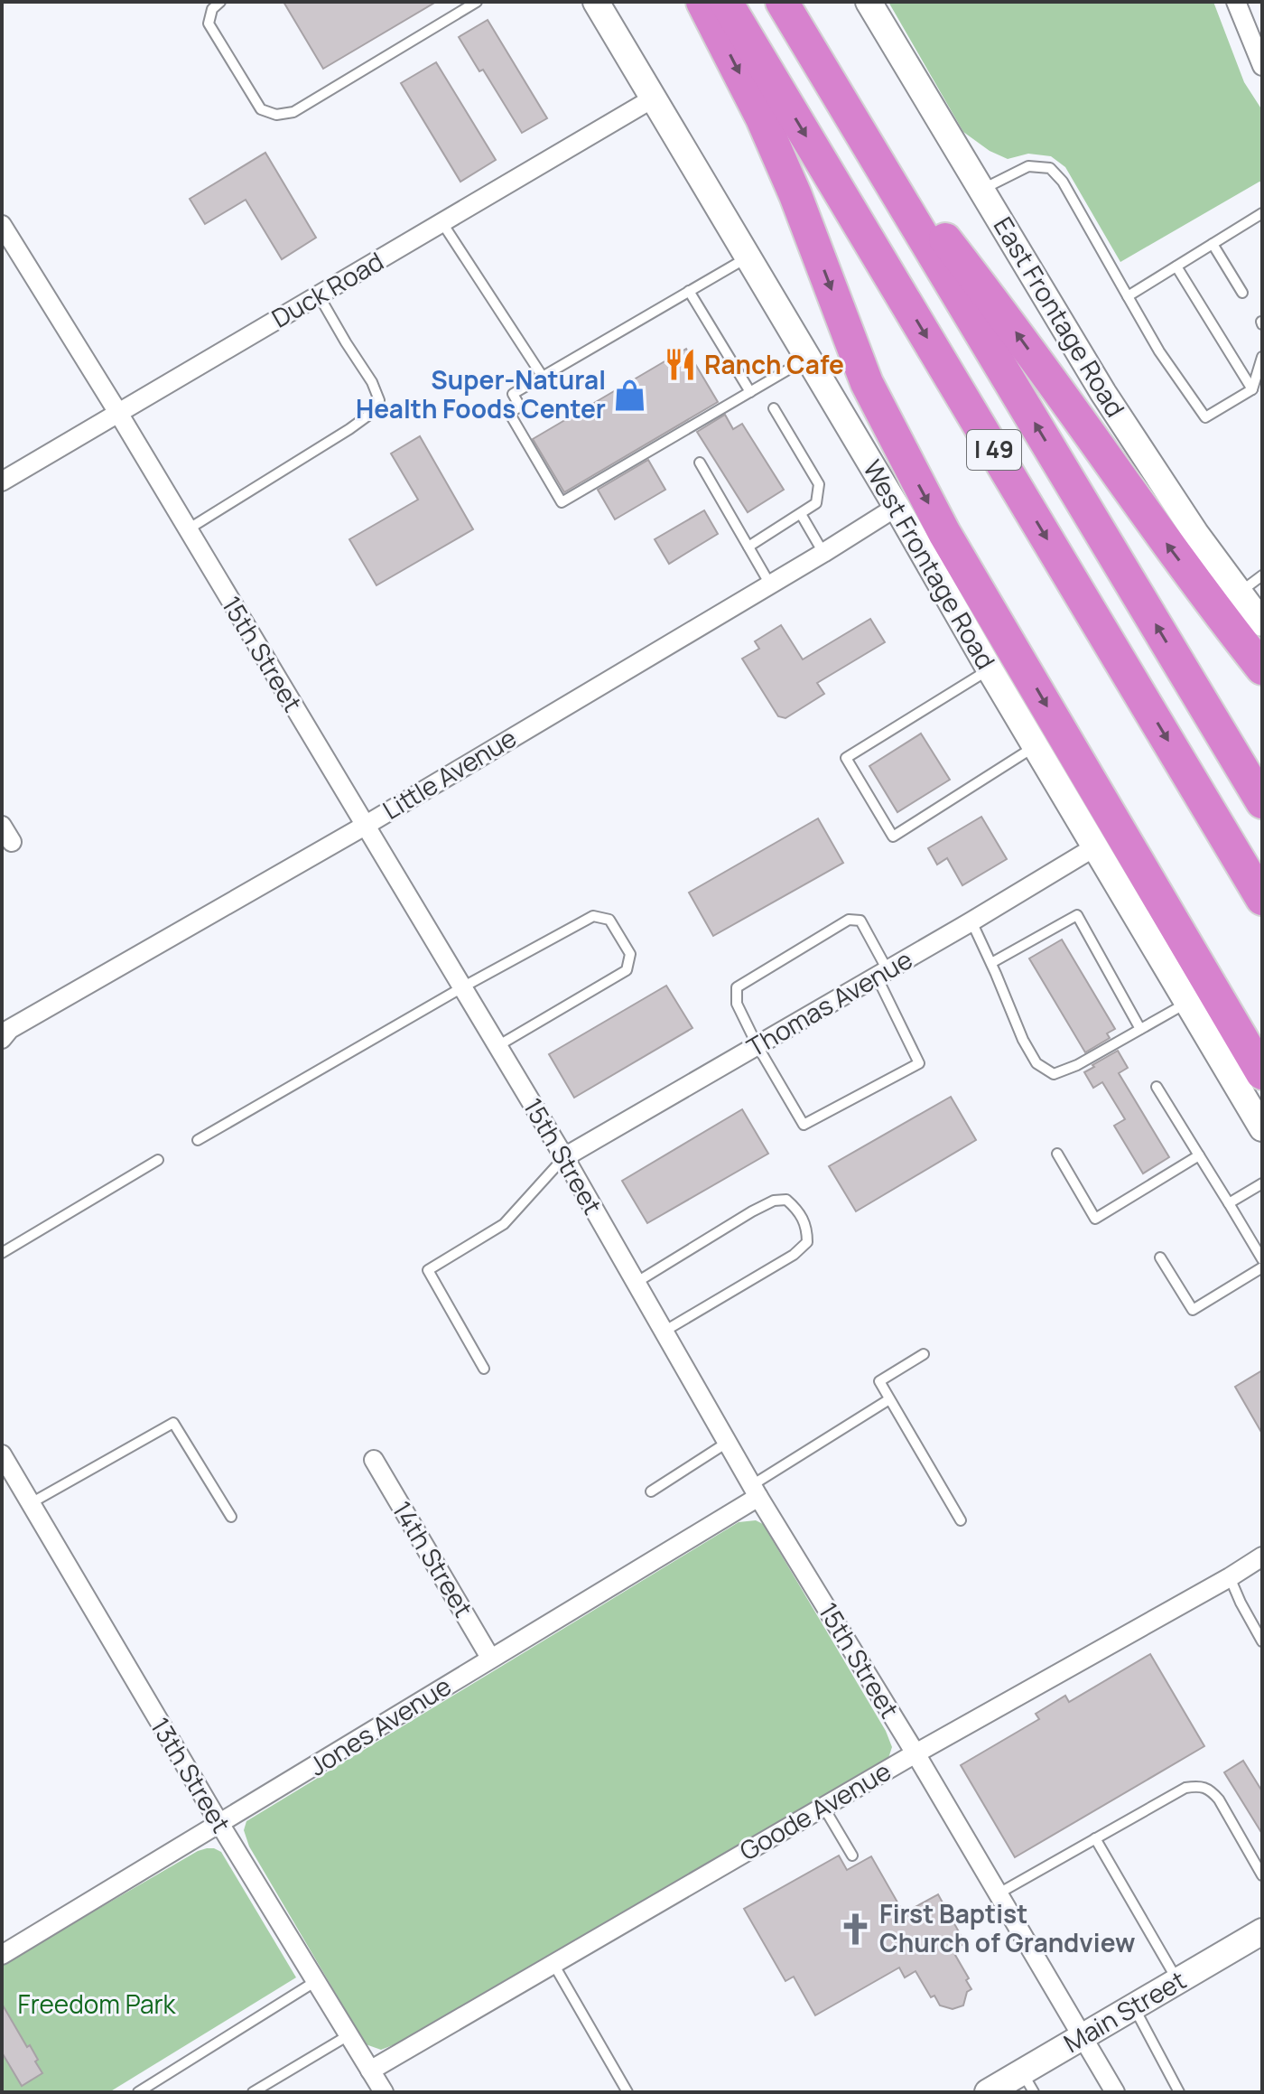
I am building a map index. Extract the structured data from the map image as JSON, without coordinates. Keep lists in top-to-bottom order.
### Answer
{
  "streets": {
    "highway": ["I 49"],
    "street": [
      "Duck Road",
      "East Frontage Road",
      "West Frontage Road",
      "15th Street",
      "Little Avenue",
      "Thomas Avenue",
      "14th Street",
      "Jones Avenue",
      "13th Street",
      "Goode Avenue",
      "Main Street"
    ]
  },
  "crossings": [
    ["Duck Road", "West Frontage Road"],
    ["Duck Road", "15th Street"],
    ["West Frontage Road", "Little Avenue"],
    ["West Frontage Road", "Thomas Avenue"],
    ["15th Street", "Little Avenue"],
    ["15th Street", "Thomas Avenue"],
    ["15th Street", "Jones Avenue"],
    ["15th Street", "Goode Avenue"],
    ["15th Street", "Main Street"],
    ["14th Street", "Jones Avenue"],
    ["Jones Avenue", "13th Street"],
    ["13th Street", "Goode Avenue"]
  ],
  "parks": ["Freedom Park"],
  "places": {
    "restaurant": ["Ranch Cafe"],
    "shop": ["Super-Natural Health Foods Center"],
    "church": ["First Baptist Church of Grandview"]
  }
}
